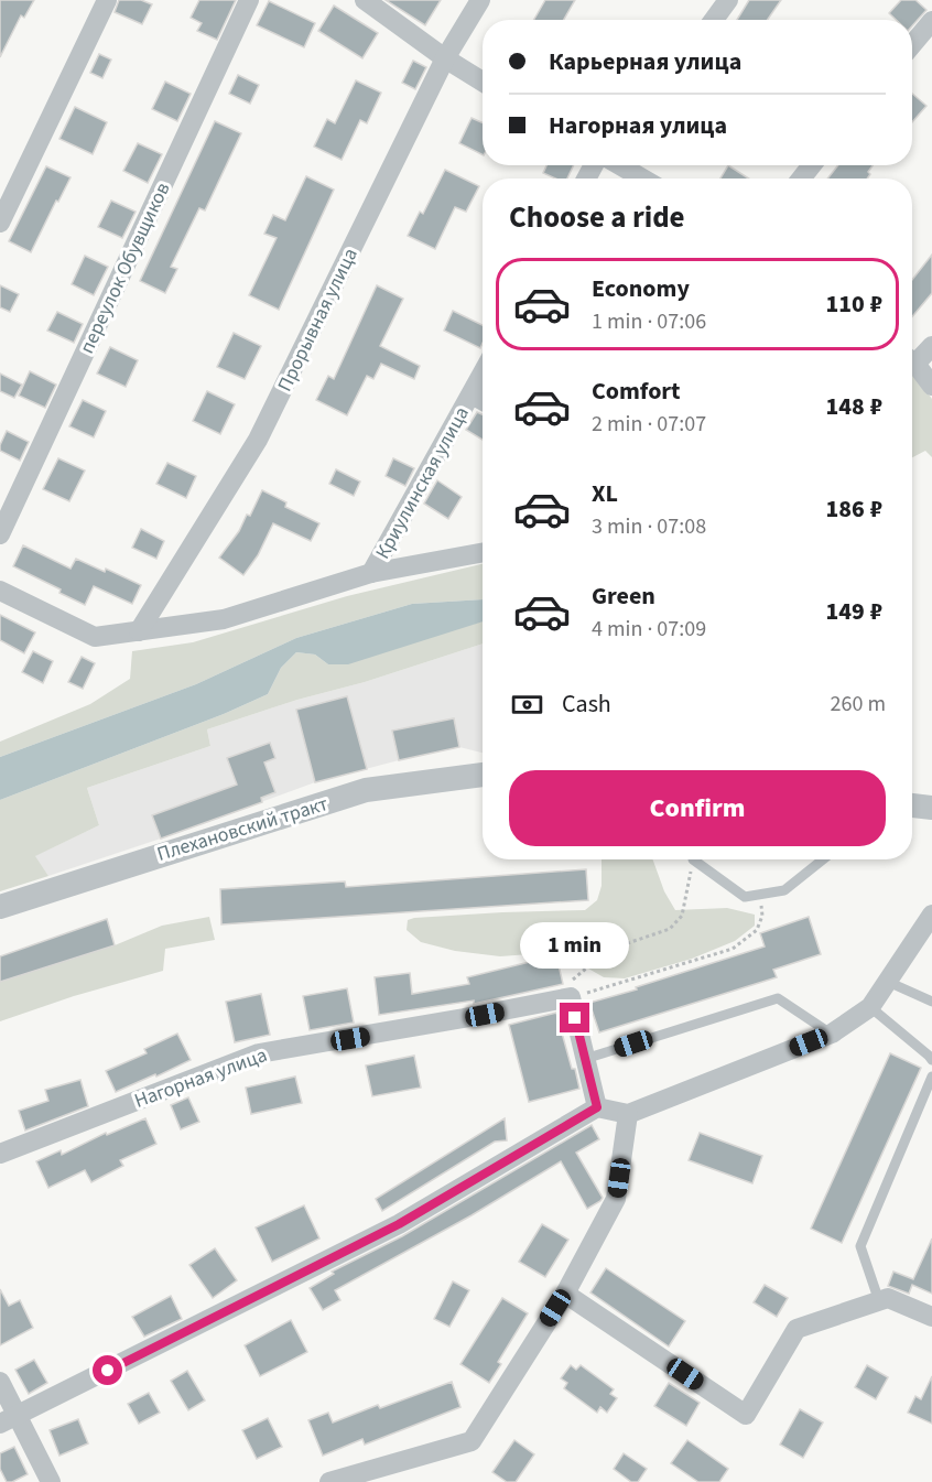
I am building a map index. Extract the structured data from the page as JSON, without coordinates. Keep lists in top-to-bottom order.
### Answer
{
  "streets": {
    "street": [
      "переулок Обувщиков",
      "Прорывная улица",
      "Криулинская улица",
      "Плехановский тракт",
      "Нагорная улица"
    ]
  },
  "crossings": [
    ["Прорывная улица", "Криулинская улица"]
  ],
  "page": {
    "banner": ["Карьерная улица", "Нагорная улица"],
    "heading": "Choose a ride",
    "list": [
      {
        "name": "Economy",
        "note": "1 min · 07:06",
        "value": "110 ₽"
      },
      {
        "name": "Comfort",
        "note": "2 min · 07:07",
        "value": "148 ₽"
      },
      {
        "name": "XL",
        "note": "3 min · 07:08",
        "value": "186 ₽"
      },
      {
        "name": "Green",
        "note": "4 min · 07:09",
        "value": "149 ₽"
      }
    ],
    "pay": ["Cash", "260 m"],
    "buttons": "Confirm",
    "bubble": "1 min"
  }
}
